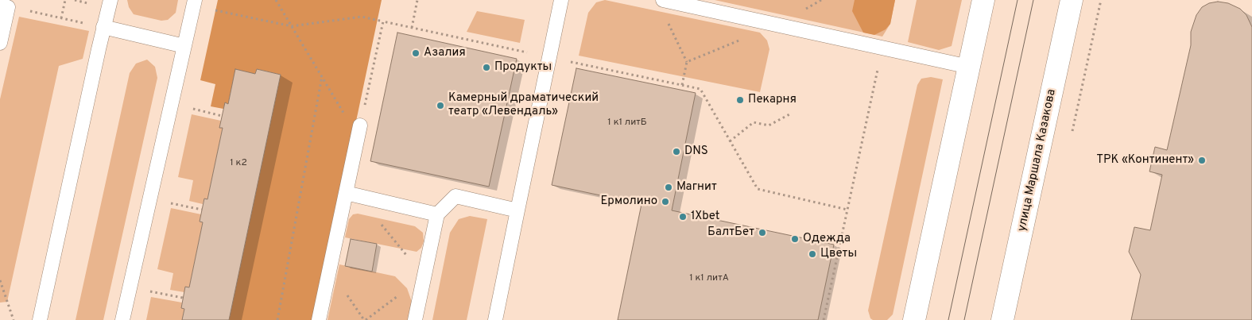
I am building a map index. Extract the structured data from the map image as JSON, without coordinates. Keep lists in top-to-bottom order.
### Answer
{
  "streets": {
    "street": ["улица Маршала Казакова"]
  },
  "places": [
    "Азалия",
    "Продукты",
    "Пекарня",
    "Камерный драматический театр «Левендаль»",
    "DNS",
    "ТРК «Континент»",
    "Магнит",
    "Ермолино",
    "1Хbet",
    "БалтБет",
    "Одежда",
    "Цветы"
  ],
  "house_numbers": ["1 к1 литБ", "1 к2", "1 к1 литА"]
}
